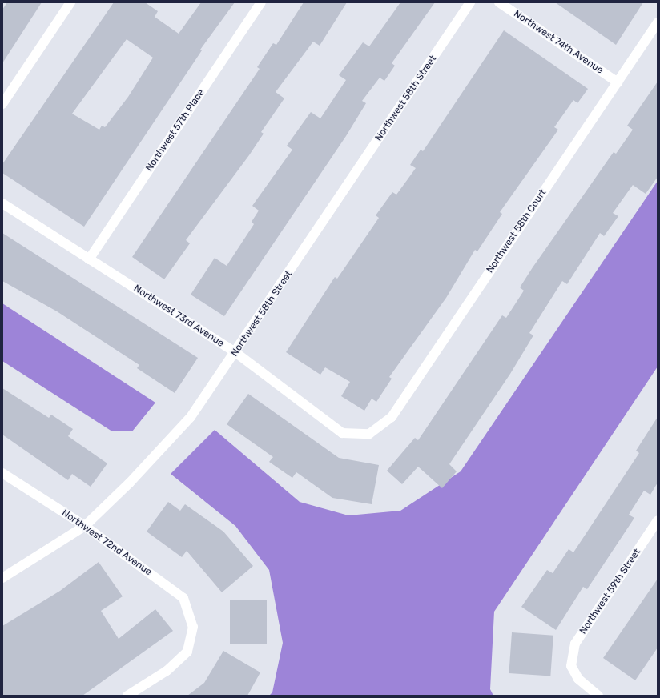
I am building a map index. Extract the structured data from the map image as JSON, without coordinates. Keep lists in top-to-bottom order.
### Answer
{
  "streets": {
    "street": [
      "Northwest 74th Avenue",
      "Northwest 58th Street",
      "Northwest 57th Place",
      "Northwest 58th Court",
      "Northwest 73rd Avenue",
      "Northwest 72nd Avenue",
      "Northwest 59th Street"
    ]
  },
  "crossings": [
    ["Northwest 74th Avenue", "Northwest 58th Court"],
    ["Northwest 58th Street", "Northwest 73rd Avenue"],
    ["Northwest 58th Street", "Northwest 72nd Avenue"],
    ["Northwest 57th Place", "Northwest 73rd Avenue"],
    ["Northwest 58th Court", "Northwest 73rd Avenue"]
  ]
}
